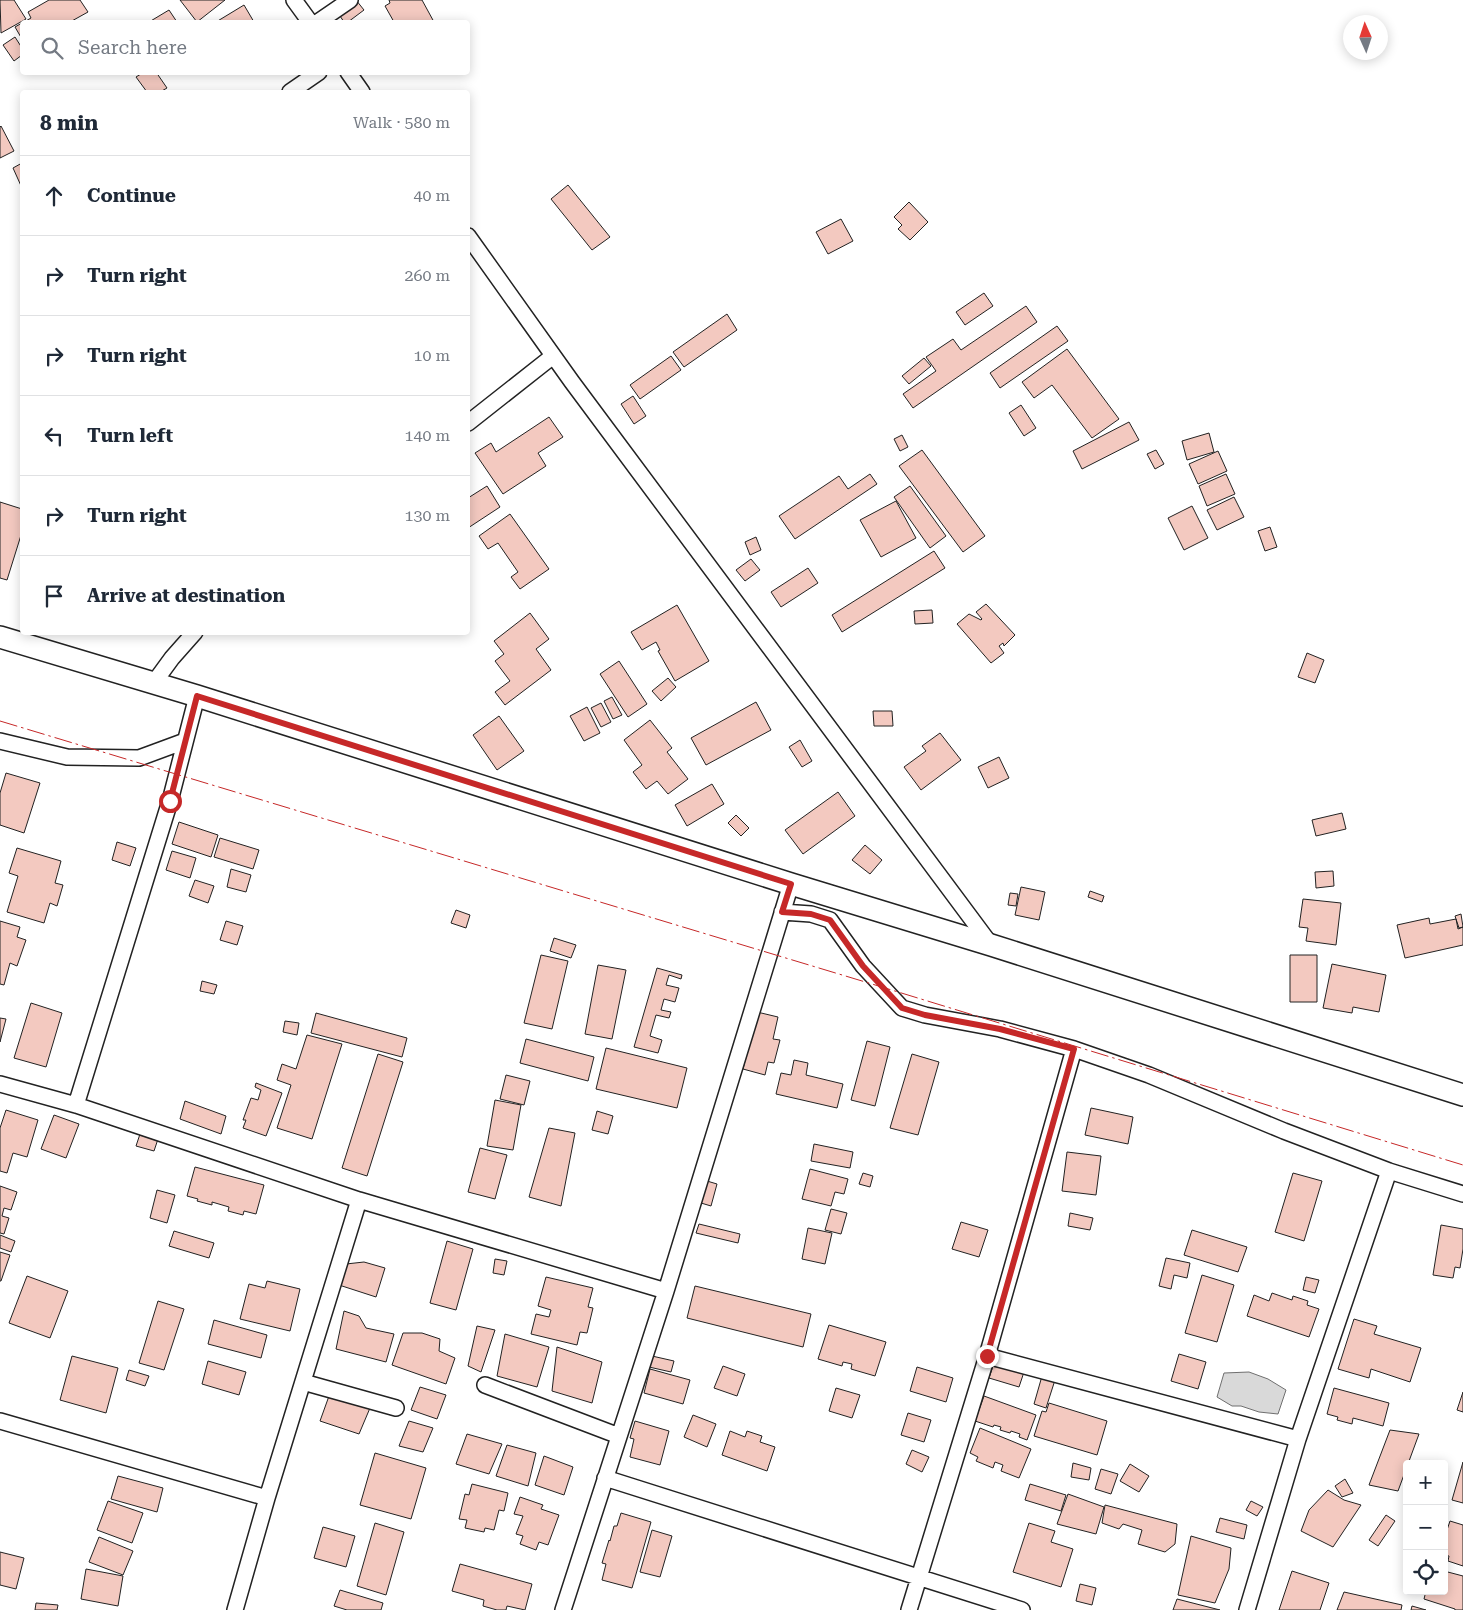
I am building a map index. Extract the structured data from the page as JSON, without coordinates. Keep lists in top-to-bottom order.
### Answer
{
  "north": "top",
  "page": {
    "search": "Search here",
    "heading": ["8 min", "Walk · 580 m"],
    "list": [
      ["Continue", "40 m"],
      ["Turn right", "260 m"],
      ["Turn right", "10 m"],
      ["Turn left", "140 m"],
      ["Turn right", "130 m"],
      "Arrive at destination"
    ],
    "map_buttons": ["+", "−"]
  }
}
